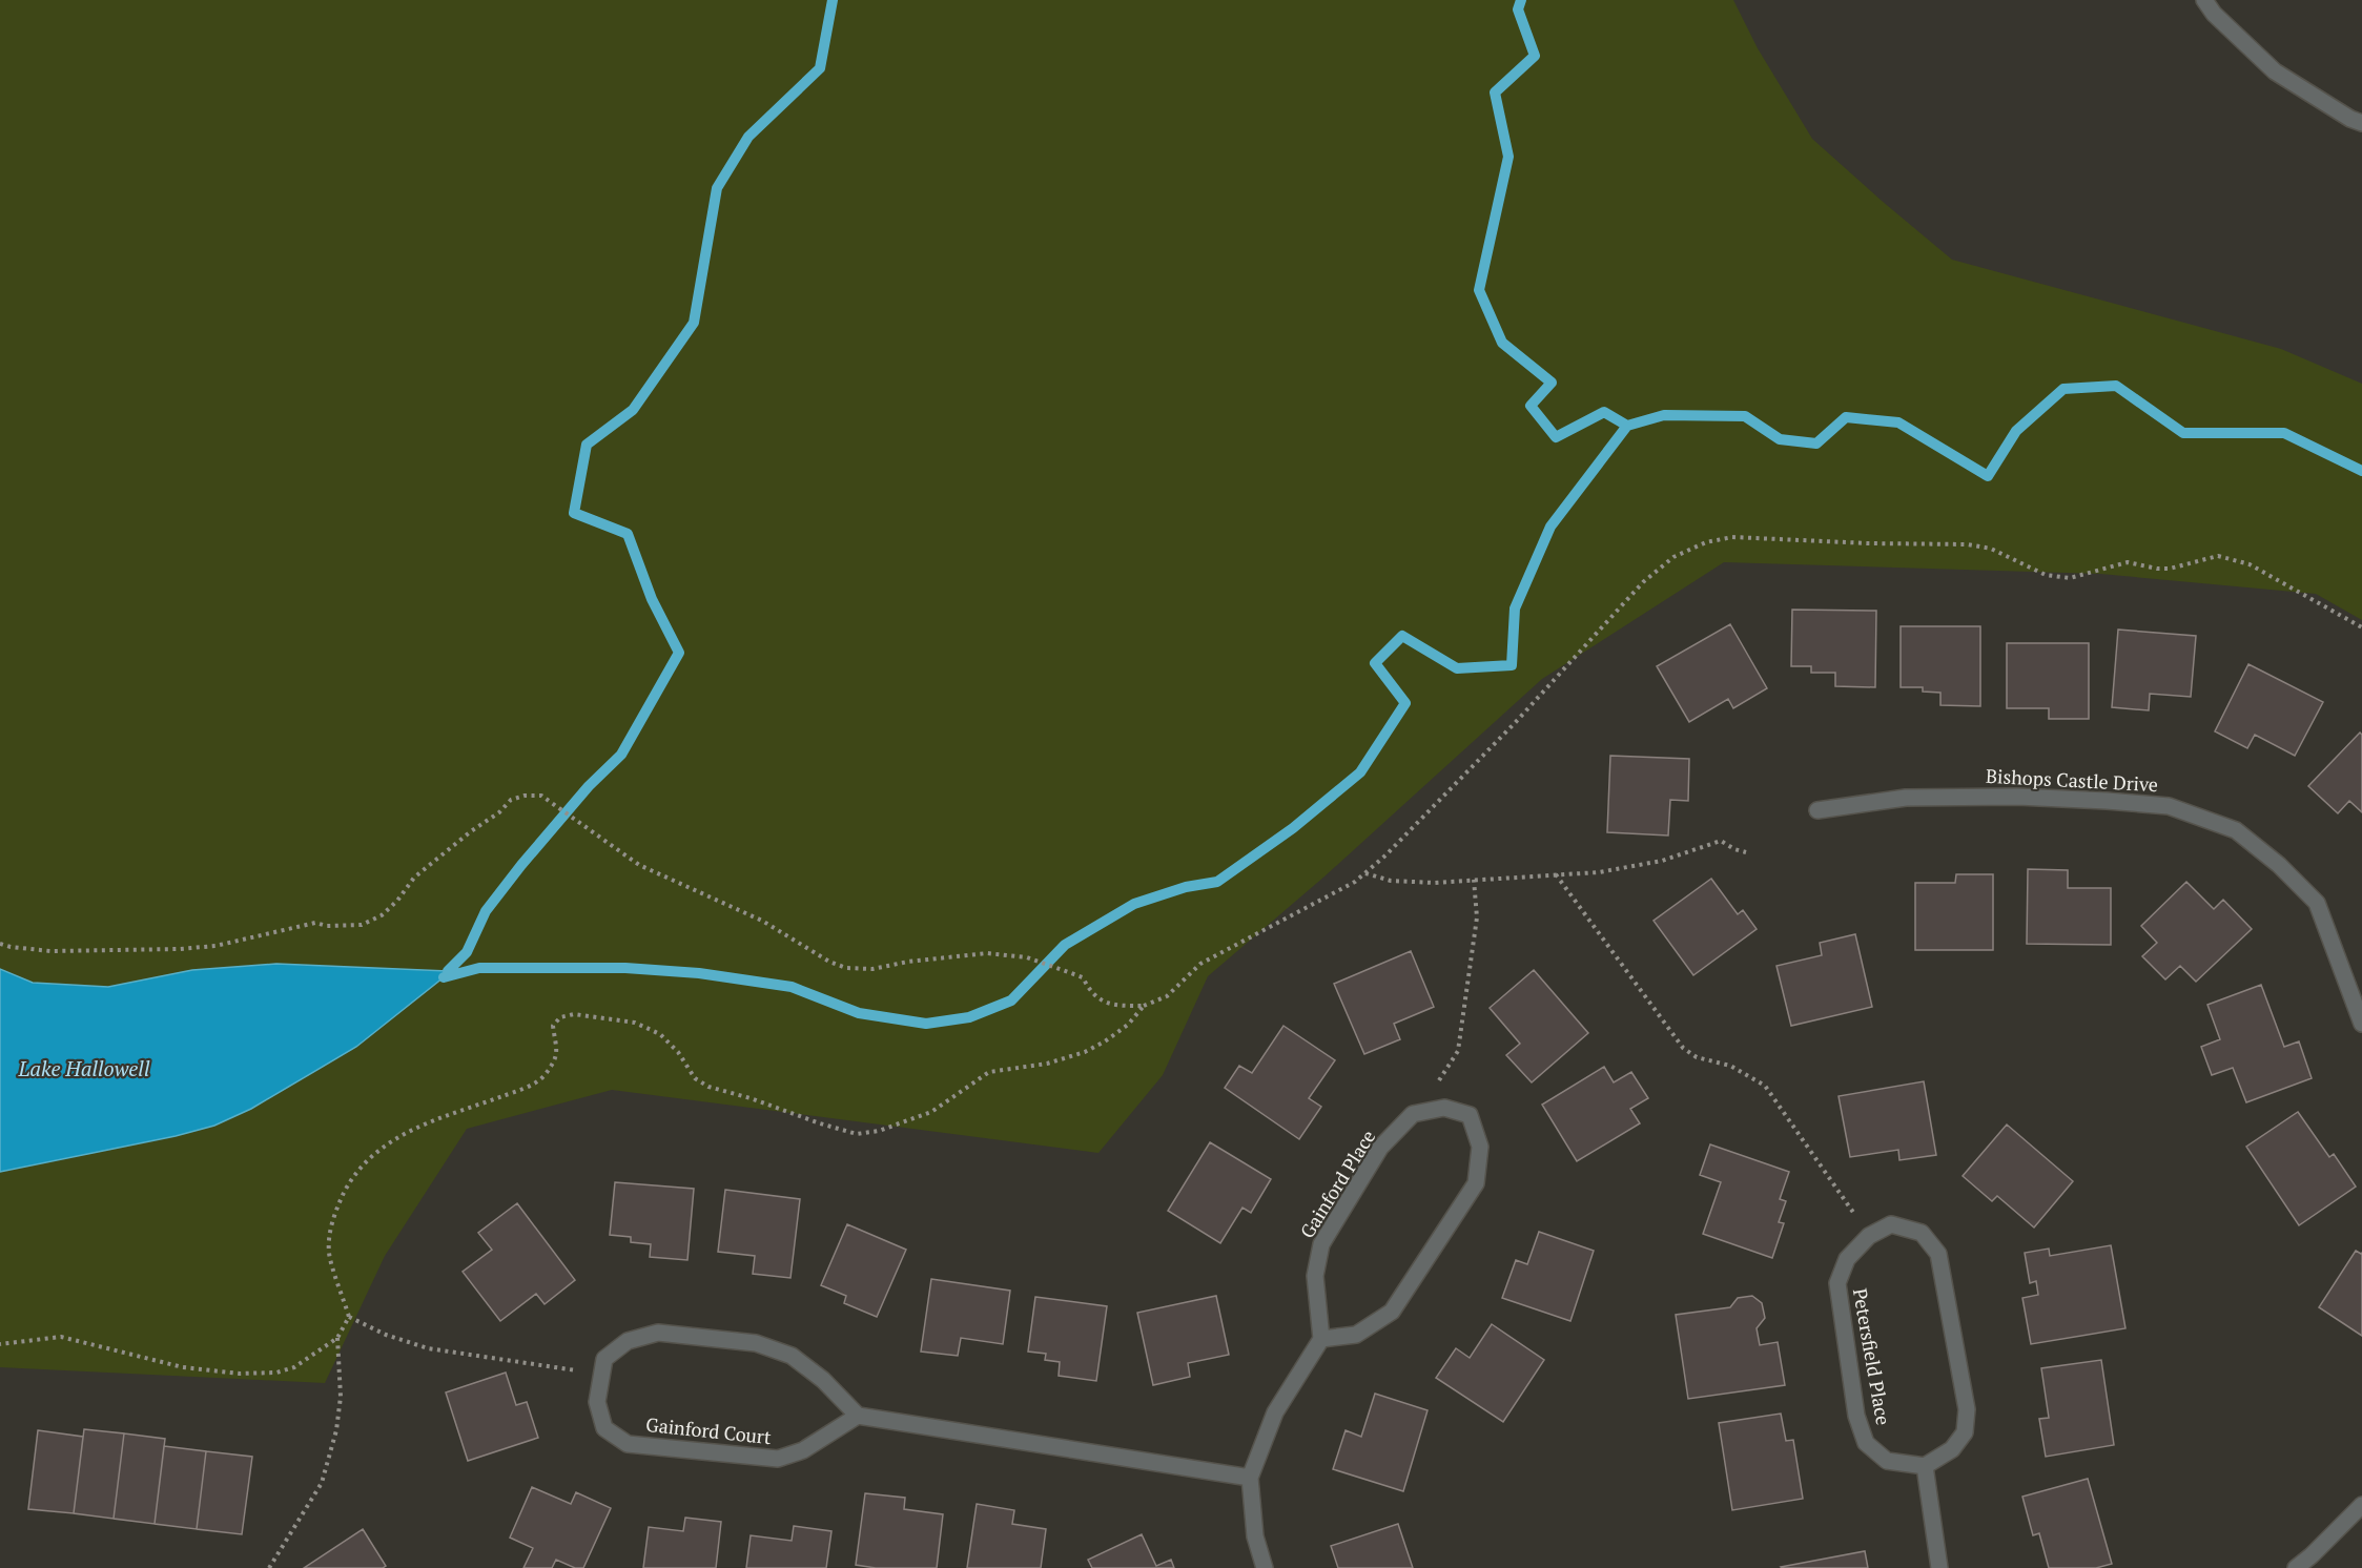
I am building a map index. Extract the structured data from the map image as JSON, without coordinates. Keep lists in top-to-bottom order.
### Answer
{
  "streets": {
    "street": [
      "Bishops Castle Drive",
      "Gainford Place",
      "Petersfield Place",
      "Gainford Court"
    ]
  },
  "water": ["Lake Hallowell"]
}
